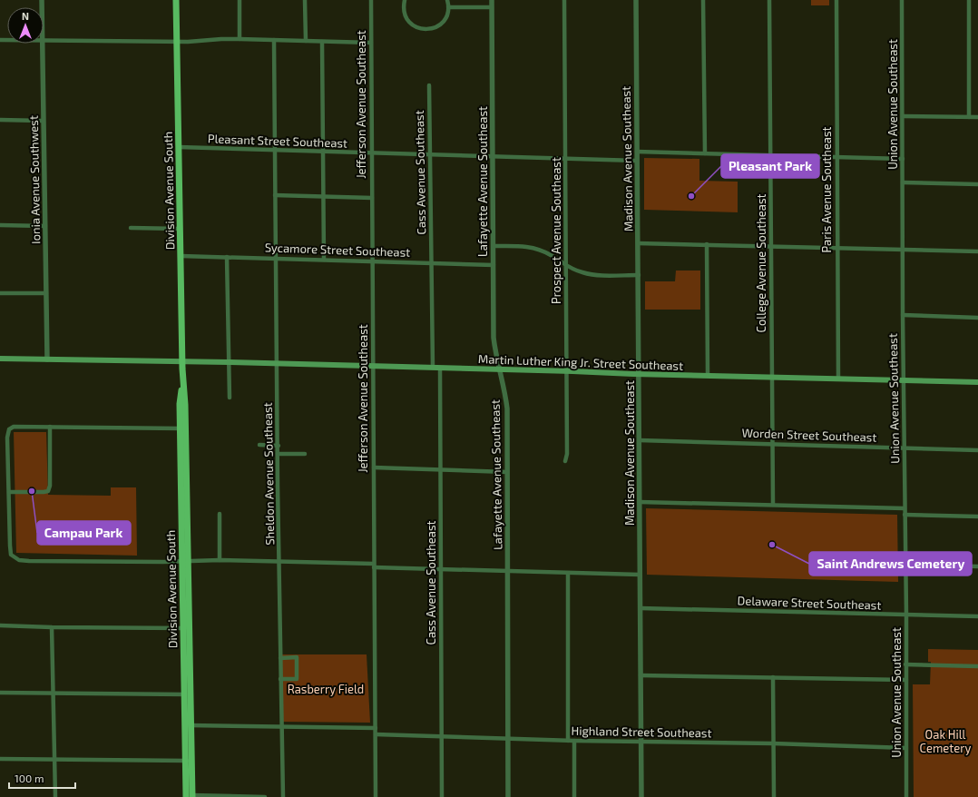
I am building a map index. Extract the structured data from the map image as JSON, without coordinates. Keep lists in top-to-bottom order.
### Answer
{
  "streets": {
    "main road": ["Division Avenue South", "Martin Luther King Jr. Street Southeast"],
    "street": [
      "Jefferson Avenue Southeast",
      "Union Avenue Southeast",
      "Pleasant Street Southeast",
      "Madison Avenue Southeast",
      "Cass Avenue Southeast",
      "Ionia Avenue Southwest",
      "Lafayette Avenue Southeast",
      "Paris Avenue Southeast",
      "Prospect Avenue Southeast",
      "Sycamore Street Southeast",
      "College Avenue Southeast",
      "Worden Street Southeast",
      "Sheldon Avenue Southeast",
      "Delaware Street Southeast",
      "Highland Street Southeast"
    ]
  },
  "crossings": [
    ["Jefferson Avenue Southeast", "Pleasant Street Southeast"],
    ["Jefferson Avenue Southeast", "Sycamore Street Southeast"],
    ["Jefferson Avenue Southeast", "Martin Luther King Jr. Street Southeast"],
    ["Jefferson Avenue Southeast", "Highland Street Southeast"],
    ["Union Avenue Southeast", "Martin Luther King Jr. Street Southeast"],
    ["Union Avenue Southeast", "Worden Street Southeast"],
    ["Union Avenue Southeast", "Delaware Street Southeast"],
    ["Union Avenue Southeast", "Highland Street Southeast"],
    ["Pleasant Street Southeast", "Madison Avenue Southeast"],
    ["Pleasant Street Southeast", "Cass Avenue Southeast"],
    ["Pleasant Street Southeast", "Lafayette Avenue Southeast"],
    ["Pleasant Street Southeast", "Division Avenue South"],
    ["Pleasant Street Southeast", "Prospect Avenue Southeast"],
    ["Pleasant Street Southeast", "Sheldon Avenue Southeast"],
    ["Madison Avenue Southeast", "Martin Luther King Jr. Street Southeast"],
    ["Madison Avenue Southeast", "Worden Street Southeast"],
    ["Madison Avenue Southeast", "Delaware Street Southeast"],
    ["Madison Avenue Southeast", "Highland Street Southeast"],
    ["Cass Avenue Southeast", "Sycamore Street Southeast"],
    ["Cass Avenue Southeast", "Martin Luther King Jr. Street Southeast"],
    ["Cass Avenue Southeast", "Highland Street Southeast"],
    ["Ionia Avenue Southwest", "Martin Luther King Jr. Street Southeast"],
    ["Lafayette Avenue Southeast", "Sycamore Street Southeast"],
    ["Lafayette Avenue Southeast", "Martin Luther King Jr. Street Southeast"],
    ["Lafayette Avenue Southeast", "Highland Street Southeast"],
    ["Paris Avenue Southeast", "Martin Luther King Jr. Street Southeast"],
    ["Division Avenue South", "Sycamore Street Southeast"],
    ["Division Avenue South", "Martin Luther King Jr. Street Southeast"],
    ["Prospect Avenue Southeast", "Martin Luther King Jr. Street Southeast"],
    ["Sycamore Street Southeast", "Sheldon Avenue Southeast"],
    ["College Avenue Southeast", "Martin Luther King Jr. Street Southeast"],
    ["College Avenue Southeast", "Worden Street Southeast"],
    ["Martin Luther King Jr. Street Southeast", "Sheldon Avenue Southeast"]
  ],
  "parks": ["Rasberry Field", "Oak Hill Cemetery"],
  "places": ["Pleasant Park", "Campau Park", "Saint Andrews Cemetery"],
  "scale_bar": "100 m",
  "north": "top"
}
